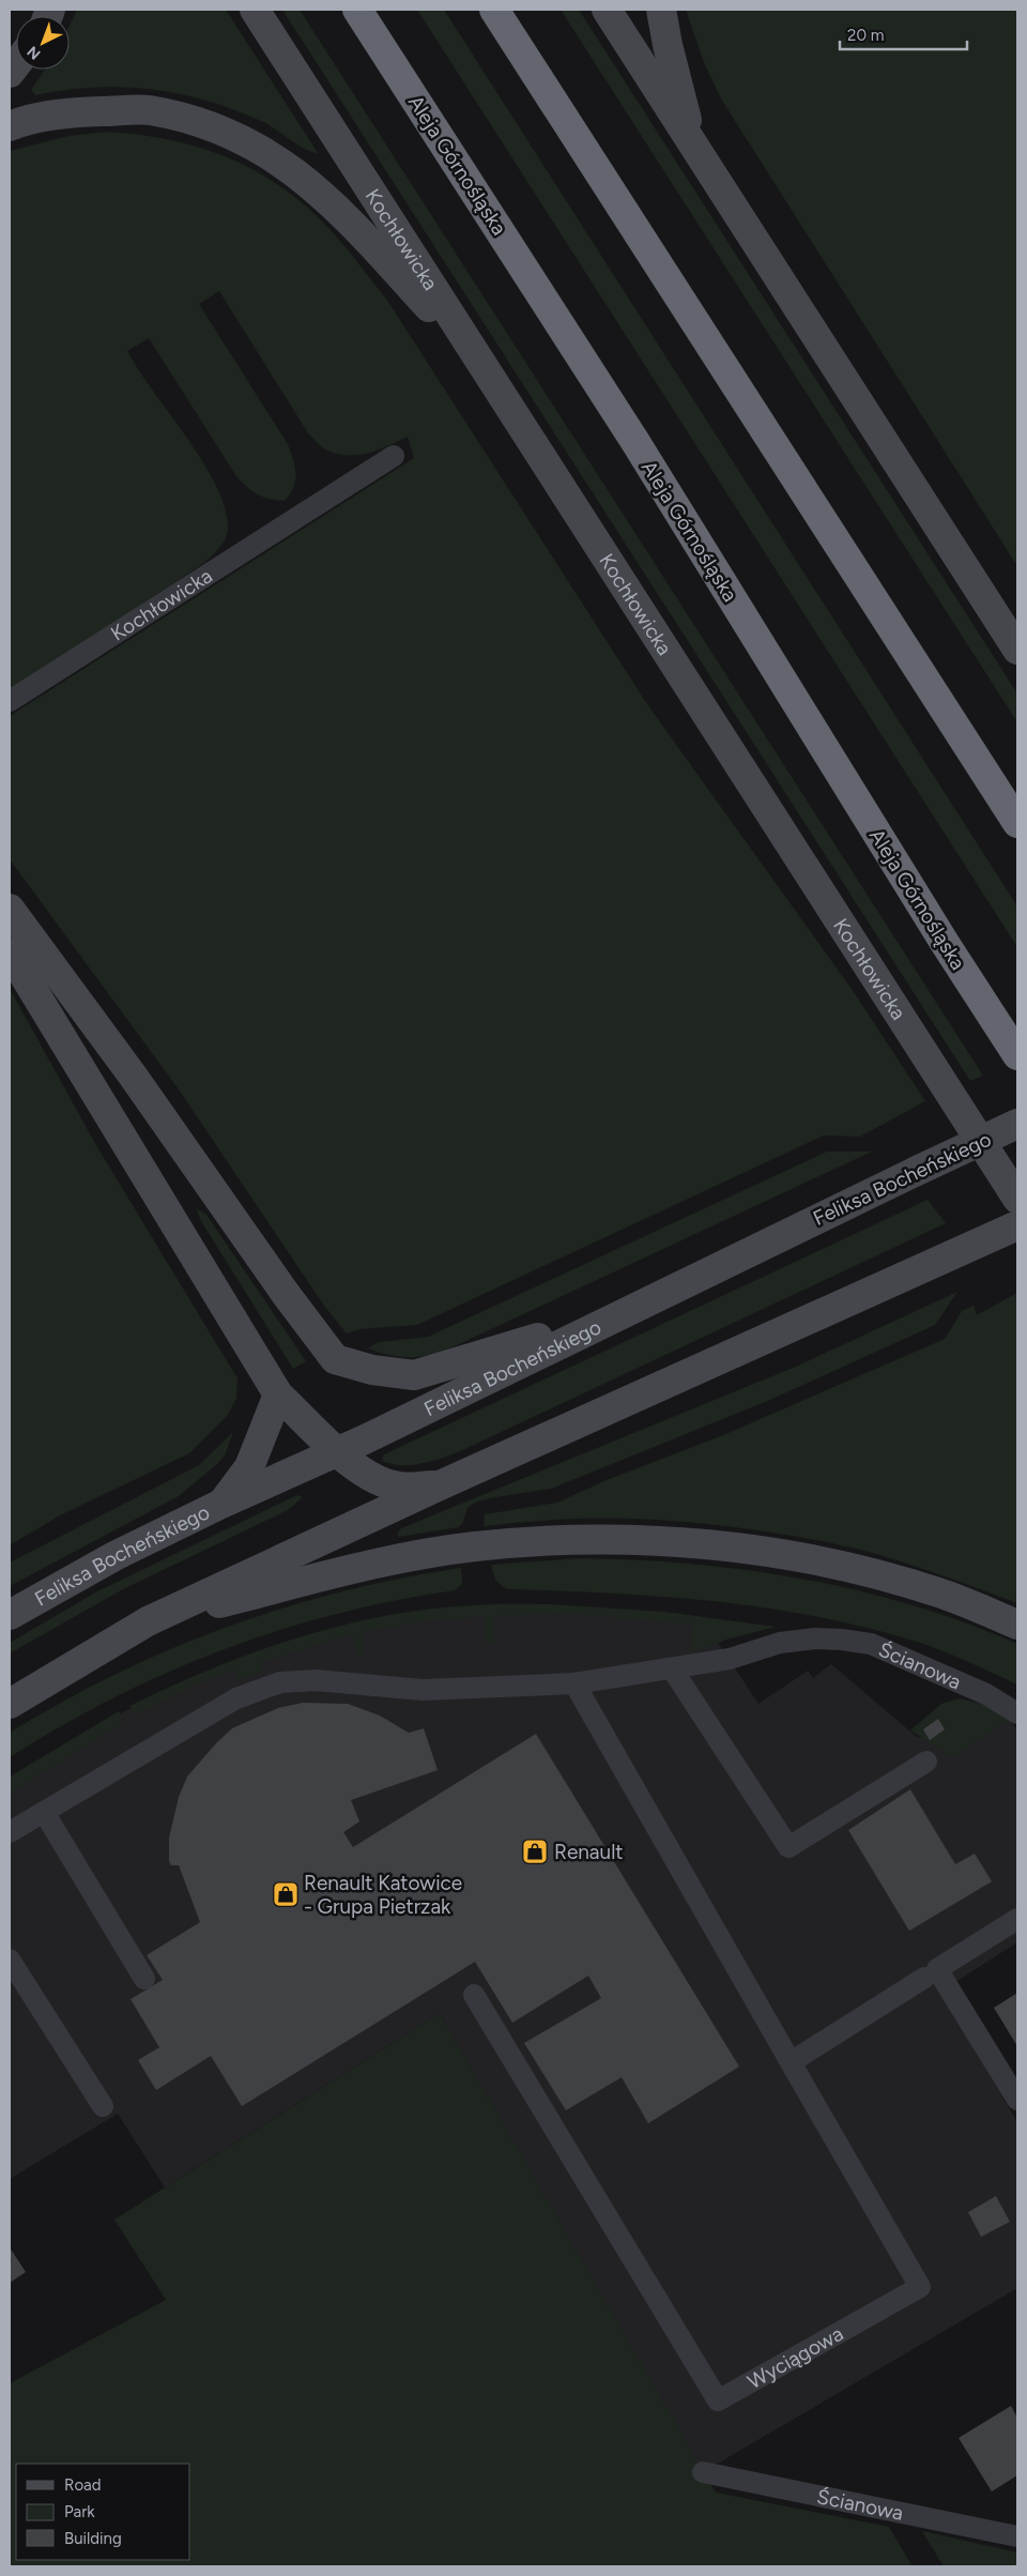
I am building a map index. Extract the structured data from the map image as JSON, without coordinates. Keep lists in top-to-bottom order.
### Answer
{
  "streets": {
    "highway": ["Aleja Górnośląska"],
    "main road": ["Kochłowicka", "Feliksa Bocheńskiego"],
    "lane": ["Ścianowa", "Wyciągowa"]
  },
  "places": {
    "shop": ["Renault", "Renault Katowice - Grupa Pietrzak"]
  },
  "legend": ["Road", "Park", "Building"],
  "scale_bar": "20 m",
  "north": "bottom left"
}
